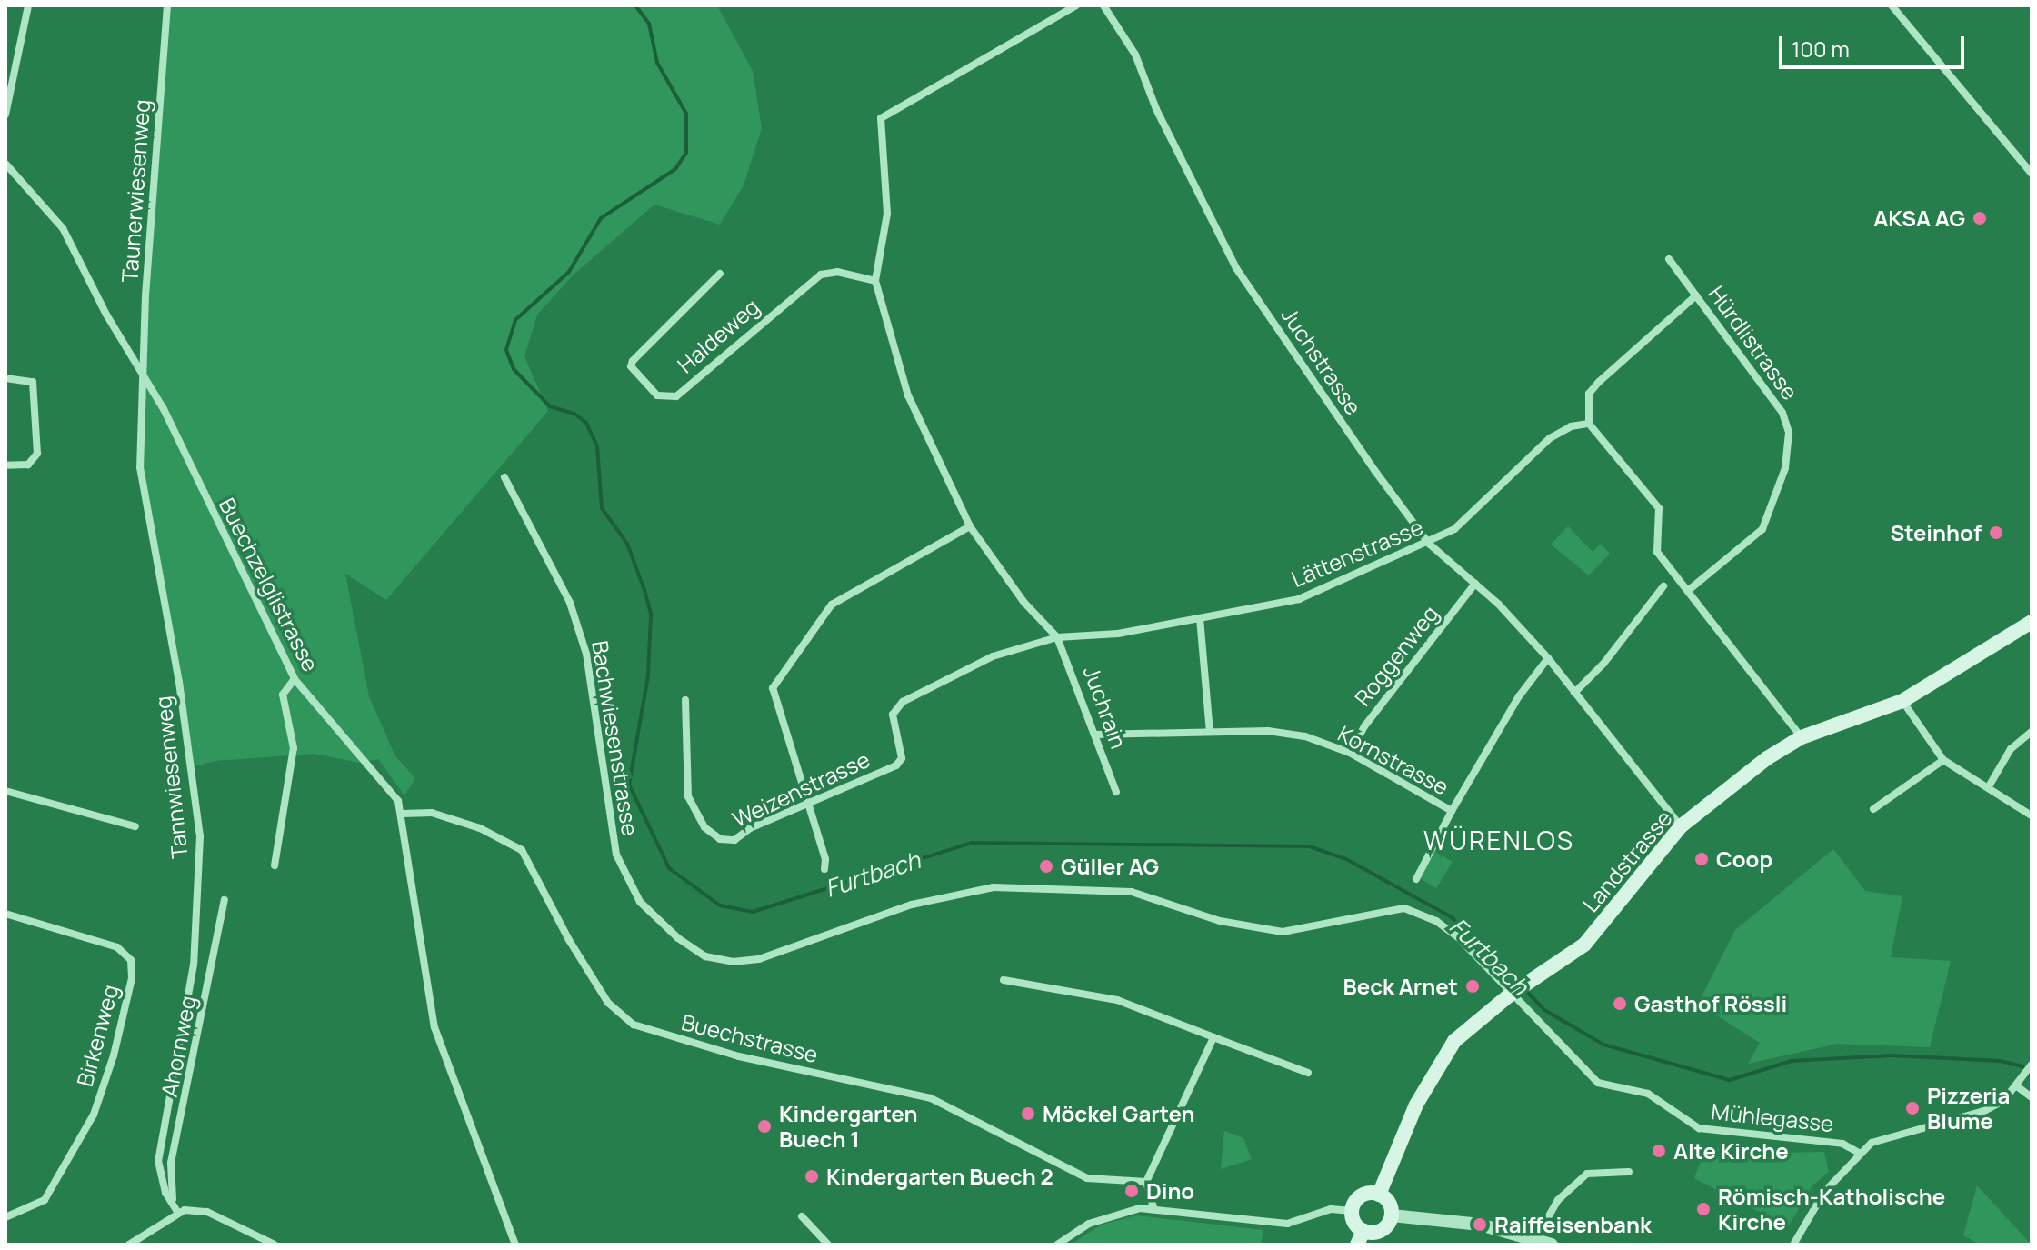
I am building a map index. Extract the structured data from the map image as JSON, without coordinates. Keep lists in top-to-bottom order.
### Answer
{
  "streets": {
    "main road": ["Landstrasse"],
    "street": [
      "Taunerwiesenweg",
      "Haldeweg",
      "Hürdlistrasse",
      "Juchstrasse",
      "Lättenstrasse",
      "Buechzelglistrasse",
      "Roggenweg",
      "Juchrain",
      "Bachwiesenstrasse",
      "Kornstrasse",
      "Tannwiesenweg",
      "Weizenstrasse",
      "Birkenweg",
      "Buechstrasse",
      "Ahornweg",
      "Mühlegasse"
    ]
  },
  "crossings": [
    ["Taunerwiesenweg", "Buechzelglistrasse"],
    ["Taunerwiesenweg", "Tannwiesenweg"],
    ["Juchstrasse", "Lättenstrasse"],
    ["Juchstrasse", "Roggenweg"],
    ["Juchstrasse", "Kornstrasse"],
    ["Juchstrasse", "Landstrasse"],
    ["Lättenstrasse", "Juchrain"],
    ["Lättenstrasse", "Weizenstrasse"],
    ["Buechzelglistrasse", "Tannwiesenweg"],
    ["Buechzelglistrasse", "Buechstrasse"],
    ["Roggenweg", "Kornstrasse"],
    ["Juchrain", "Kornstrasse"],
    ["Juchrain", "Weizenstrasse"],
    ["Bachwiesenstrasse", "Landstrasse"],
    ["Bachwiesenstrasse", "Mühlegasse"],
    ["Tannwiesenweg", "Ahornweg"],
    ["Landstrasse", "Mühlegasse"]
  ],
  "districts": ["WÜRENLOS"],
  "water": ["Furtbach"],
  "places": [
    "AKSA AG",
    "Steinhof",
    "Coop",
    "Güller AG",
    "Beck Arnet",
    "Gasthof Rössli",
    "Pizzeria Blume",
    "Möckel Garten",
    "Kindergarten Buech 1",
    "Alte Kirche",
    "Kindergarten Buech 2",
    "Dino",
    "Römisch-Katholische Kirche",
    "Raiffeisenbank"
  ],
  "scale_bar": "100 m"
}
